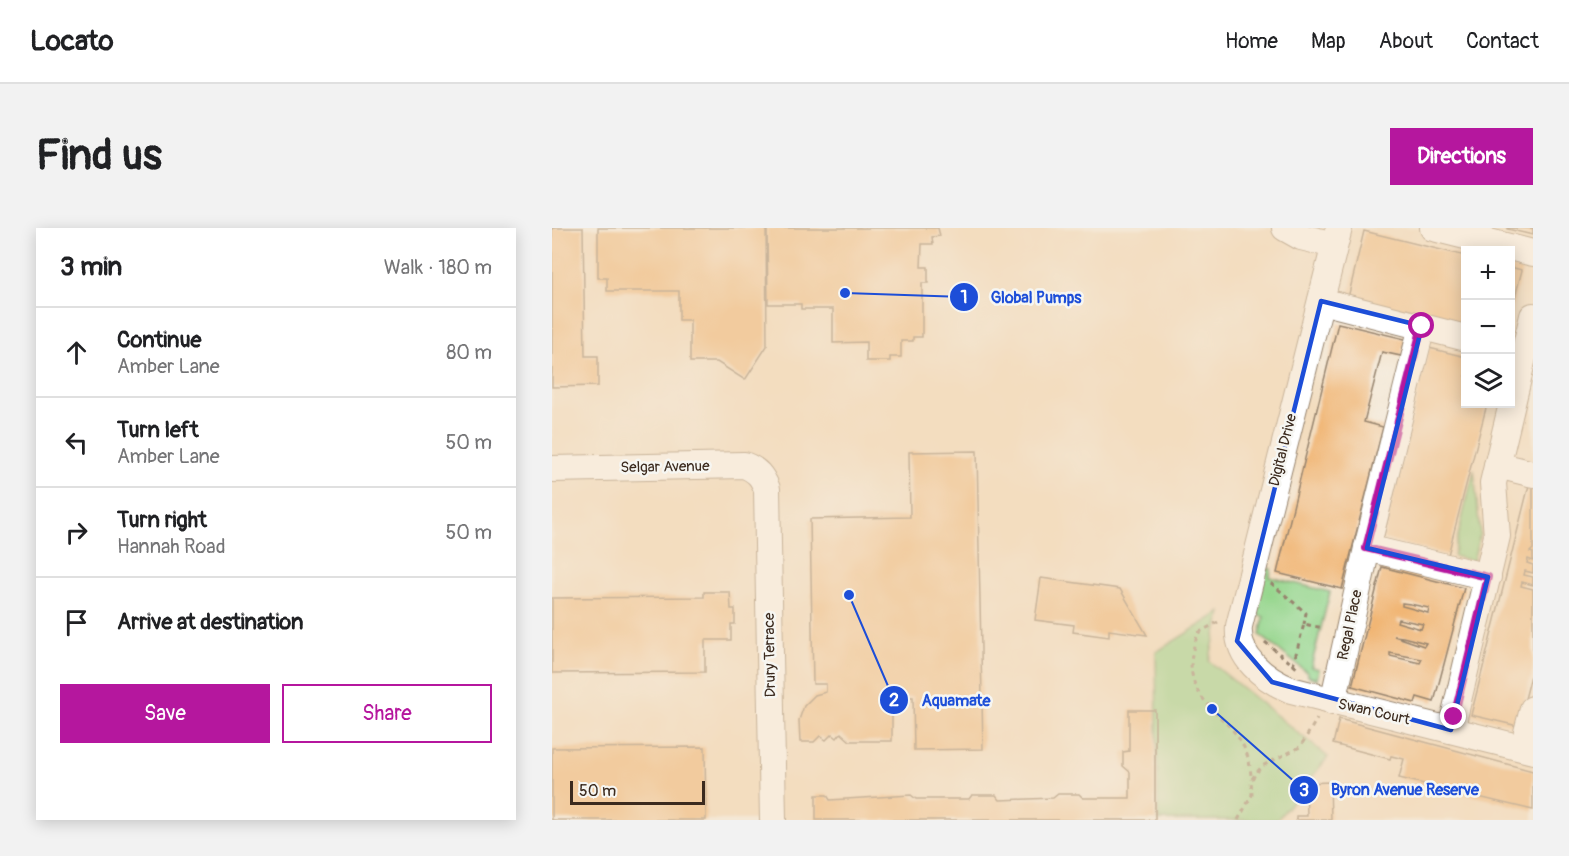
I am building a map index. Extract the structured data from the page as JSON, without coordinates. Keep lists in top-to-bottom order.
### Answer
{
  "streets": {
    "street": [
      "Digital Drive",
      "Selgar Avenue",
      "Regal Place",
      "Drury Terrace",
      "Swan Court"
    ]
  },
  "crossings": [
    ["Digital Drive", "Swan Court"],
    ["Selgar Avenue", "Drury Terrace"],
    ["Regal Place", "Swan Court"]
  ],
  "places": ["Global Pumps", "Aquamate", "Byron Avenue Reserve"],
  "scale_bar": "50 m",
  "page": {
    "header": "Locato",
    "nav": [
      "Home",
      "Map",
      "About",
      "Contact"
    ],
    "buttons": [
      "Directions",
      ["Save", "Share"]
    ],
    "title": "Find us",
    "heading": ["3 min", "Walk · 180 m"],
    "map_buttons": ["+", "−"],
    "list": [
      ["Continue", "Amber Lane", "80 m"],
      ["Turn left", "Amber Lane", "50 m"],
      ["Turn right", "Hannah Road", "50 m"],
      "Arrive at destination"
    ],
    "scale": "50 m"
  }
}
